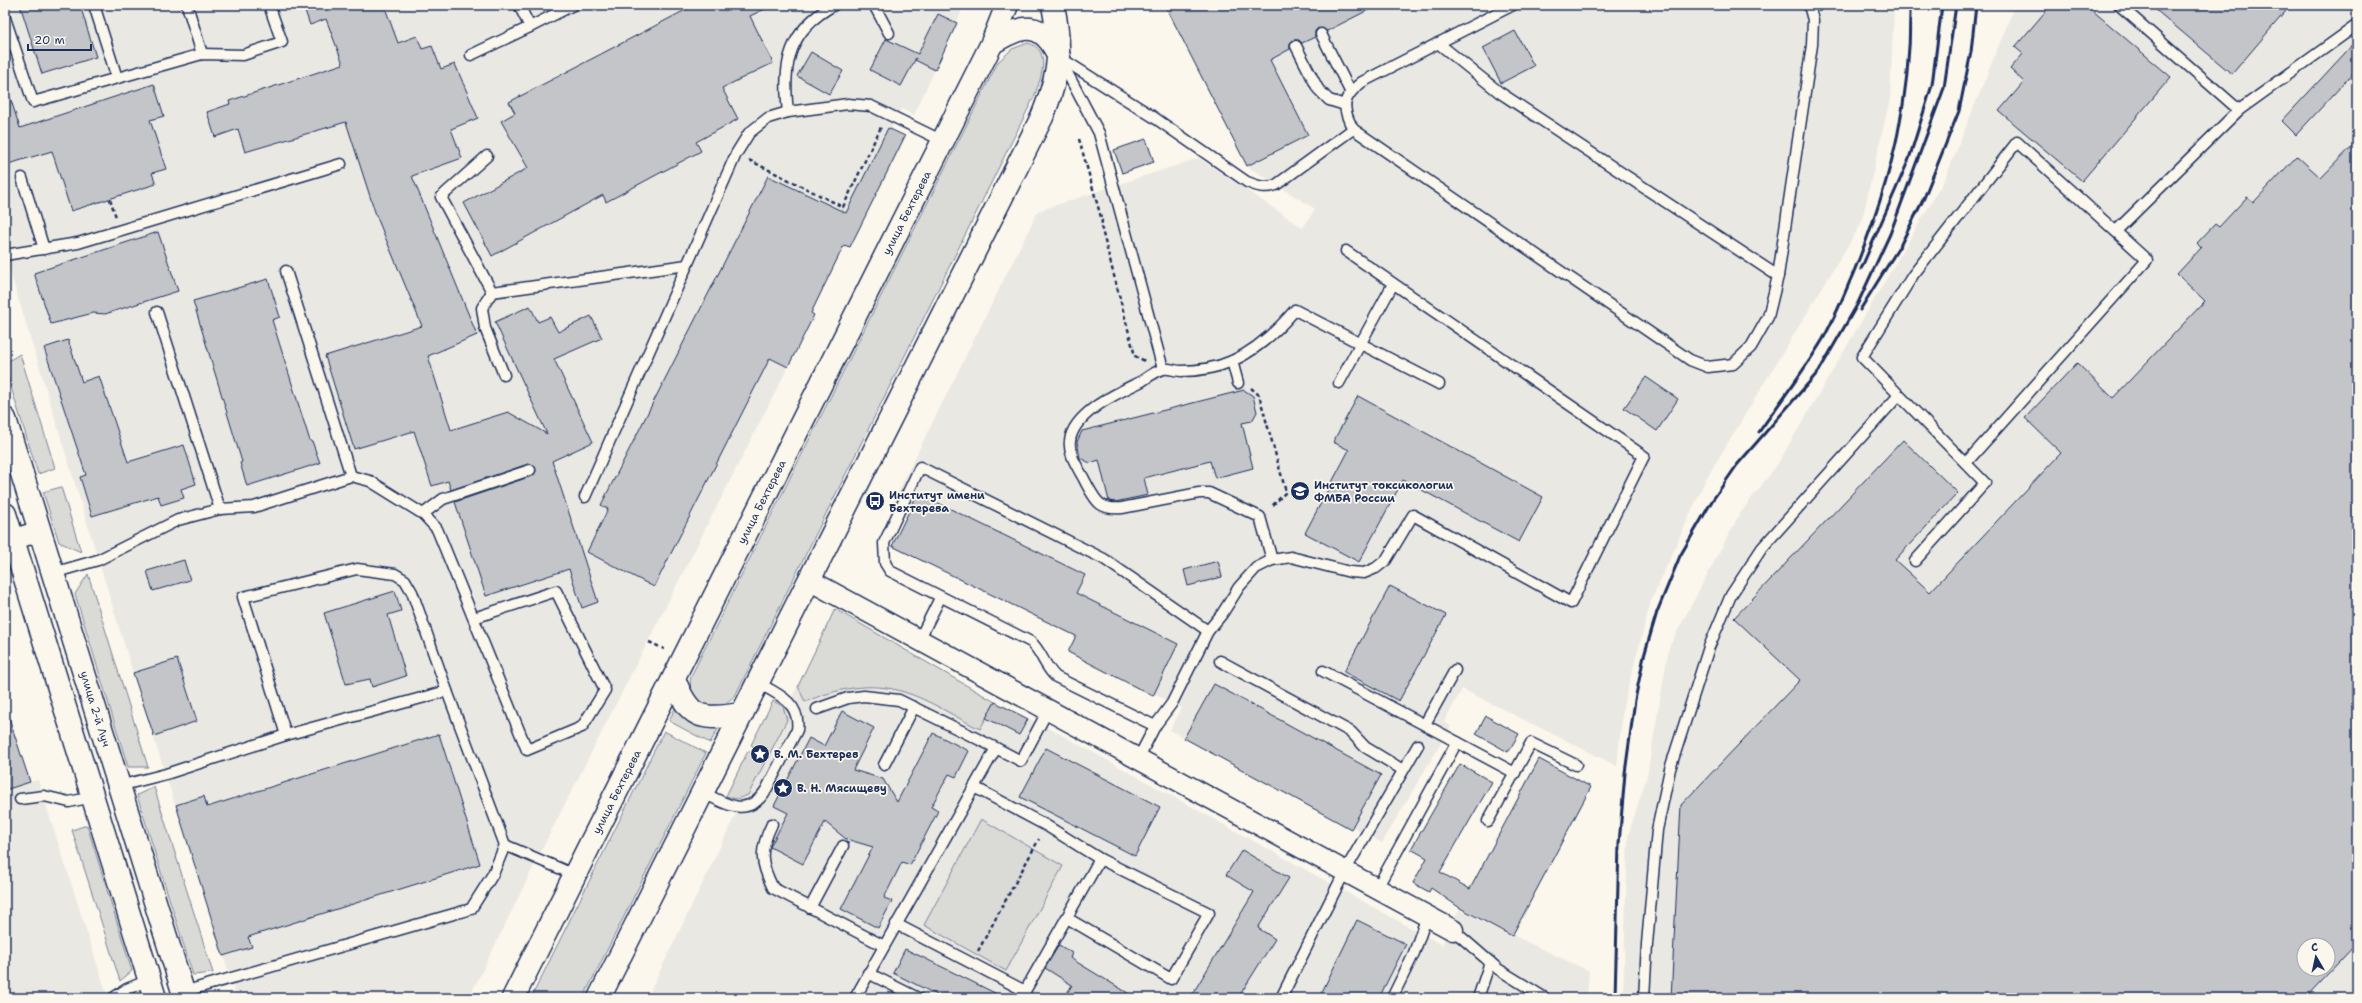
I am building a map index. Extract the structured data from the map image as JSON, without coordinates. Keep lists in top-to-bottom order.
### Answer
{
  "streets": {
    "street": ["улица Бехтерева", "улица 2-й Луч"]
  },
  "places": {
    "school or university": ["Институт токсикологии ФМБА России"],
    "bus stop": ["Институт имени Бехтерева"],
    "place": ["В. М. Бехтерев", "В. Н. Мясищеву"]
  },
  "scale_bar": "20 m",
  "north": "top"
}
